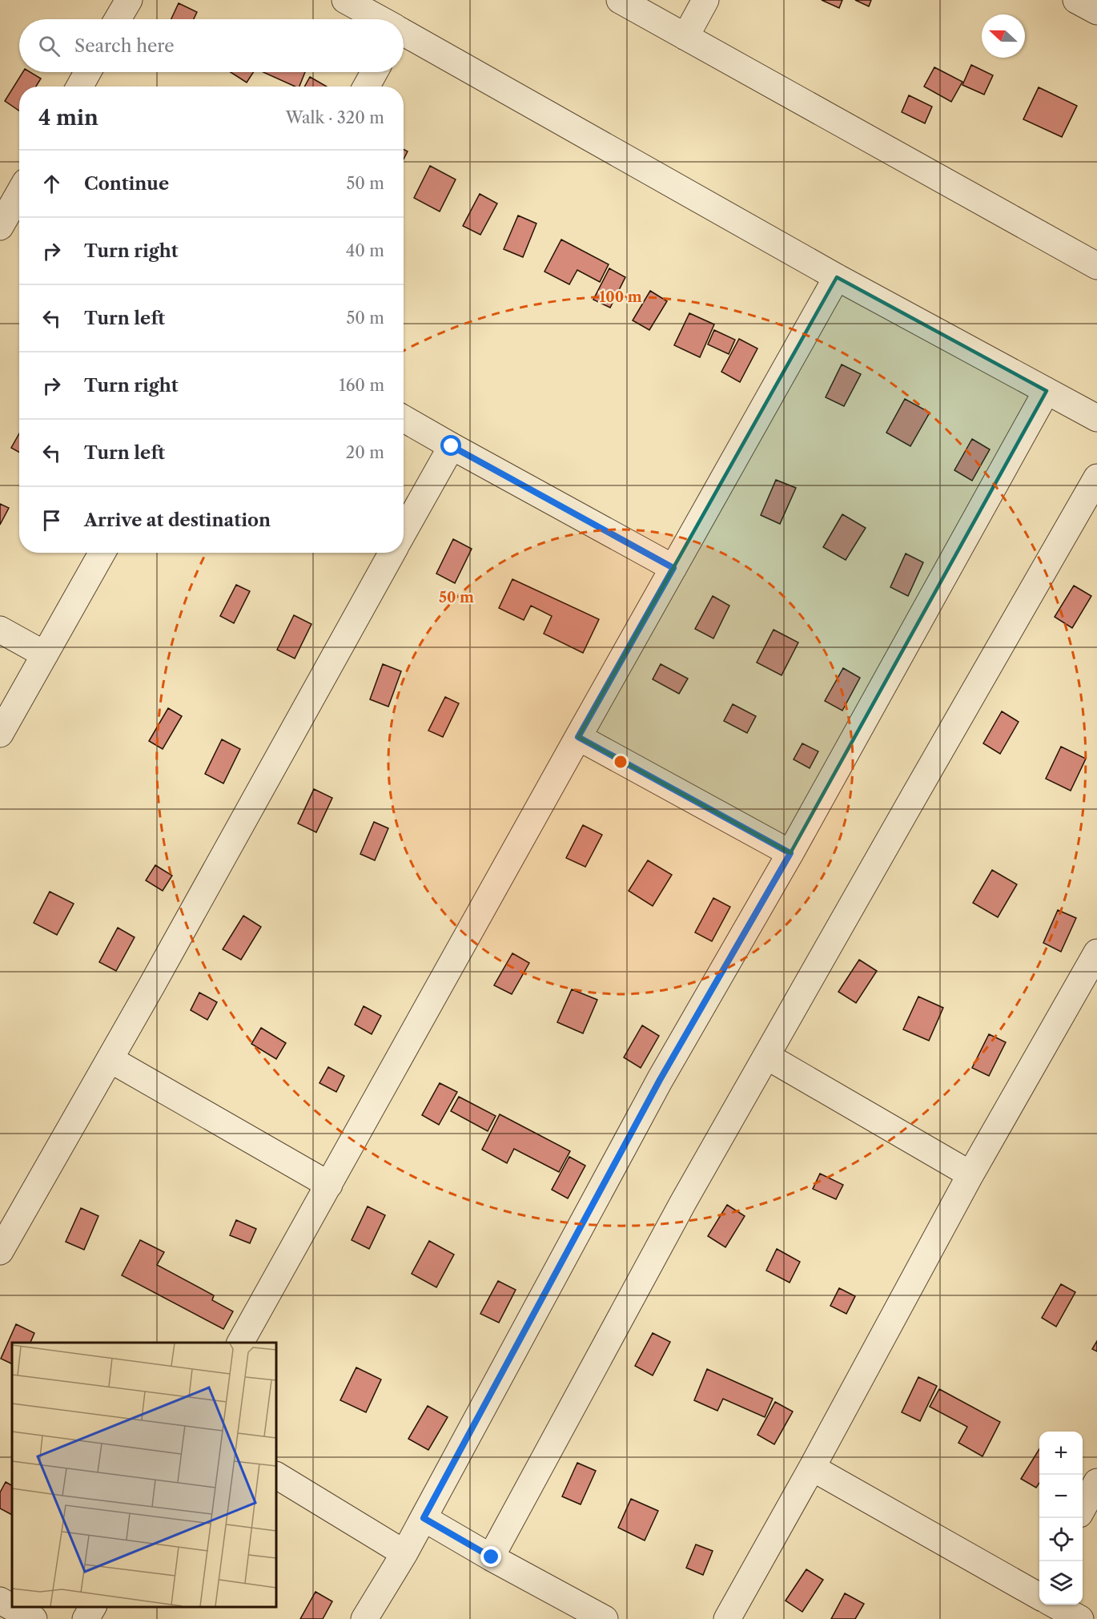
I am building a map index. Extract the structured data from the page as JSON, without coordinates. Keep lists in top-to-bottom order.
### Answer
{
  "north": "left",
  "page": {
    "search": "Search here",
    "heading": ["4 min", "Walk · 320 m"],
    "list": [
      ["Continue", "50 m"],
      ["Turn right", "40 m"],
      ["Turn left", "50 m"],
      ["Turn right", "160 m"],
      ["Turn left", "20 m"],
      "Arrive at destination"
    ],
    "map_buttons": ["+", "−"]
  },
  "rings": ["100 m", "50 m"]
}
